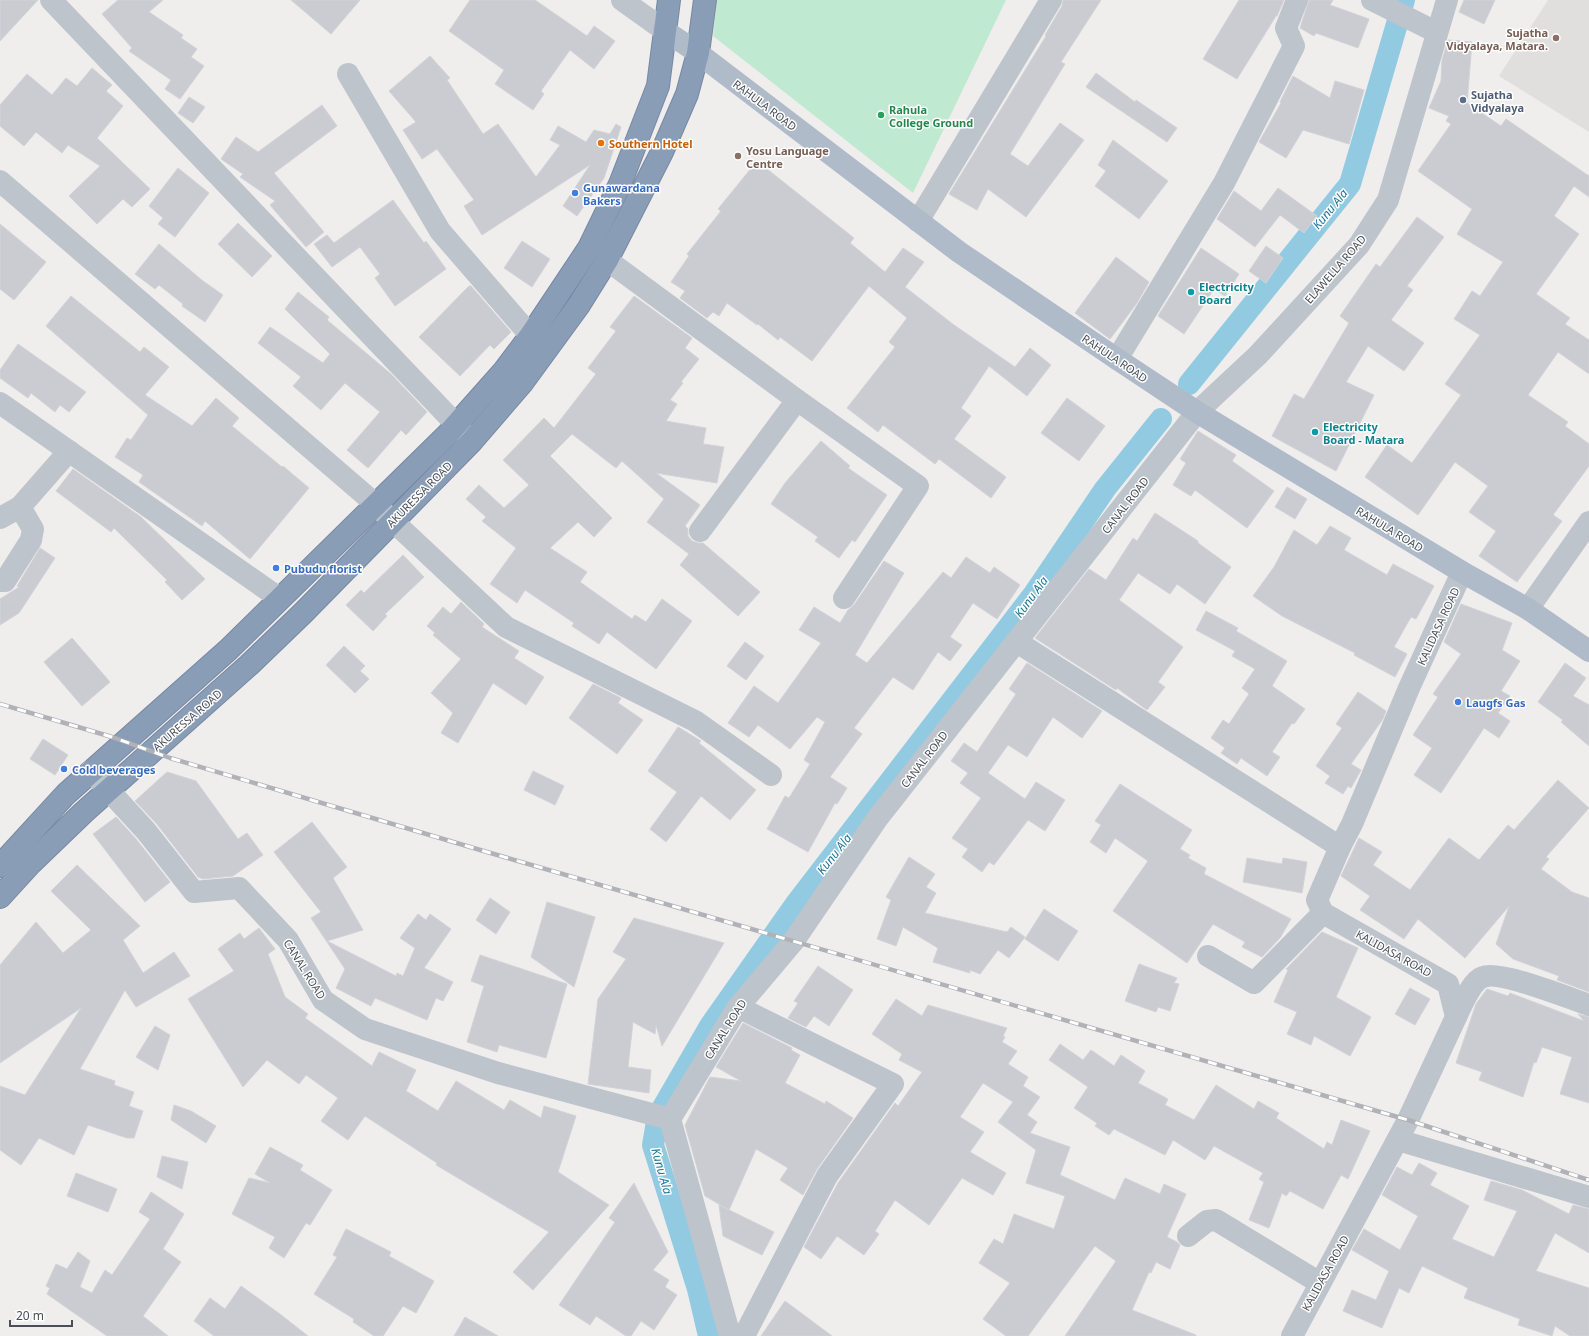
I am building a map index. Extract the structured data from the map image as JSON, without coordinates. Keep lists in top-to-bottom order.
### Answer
{
  "streets": {
    "highway": ["AKURESSA ROAD"],
    "main road": ["RAHULA ROAD"],
    "street": ["ELAWELLA ROAD", "CANAL ROAD", "KALIDASA ROAD"]
  },
  "crossings": [
    ["RAHULA ROAD", "ELAWELLA ROAD"],
    ["RAHULA ROAD", "AKURESSA ROAD"],
    ["RAHULA ROAD", "CANAL ROAD"],
    ["RAHULA ROAD", "KALIDASA ROAD"],
    ["ELAWELLA ROAD", "CANAL ROAD"],
    ["AKURESSA ROAD", "CANAL ROAD"]
  ],
  "water": ["Kunu Ala"],
  "places": [
    "Sujatha Vidyalaya, Matara.",
    "Sujatha Vidyalaya",
    "Rahula College Ground",
    "Southern Hotel",
    "Yosu Language Centre",
    "Gunawardana Bakers",
    "Electricity Board",
    "Electricity Board - Matara",
    "Pubudu florist",
    "Laugfs Gas",
    "Cold beverages"
  ],
  "scale_bar": "20 m"
}
